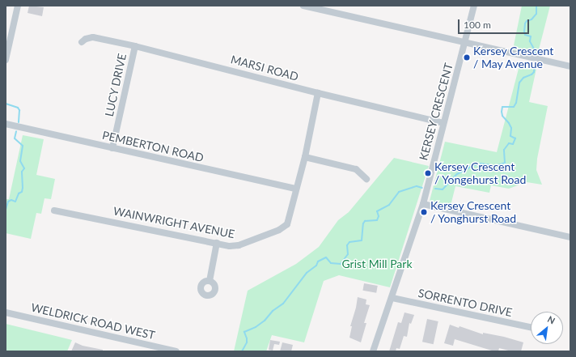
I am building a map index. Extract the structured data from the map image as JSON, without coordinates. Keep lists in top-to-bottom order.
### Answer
{
  "streets": {
    "street": [
      "MARSI ROAD",
      "LUCY DRIVE",
      "KERSEY CRESCENT",
      "PEMBERTON ROAD",
      "WAINWRIGHT AVENUE",
      "SORRENTO DRIVE",
      "WELDRICK ROAD WEST"
    ]
  },
  "crossings": [
    ["MARSI ROAD", "LUCY DRIVE"],
    ["MARSI ROAD", "KERSEY CRESCENT"],
    ["MARSI ROAD", "WAINWRIGHT AVENUE"],
    ["LUCY DRIVE", "PEMBERTON ROAD"],
    ["KERSEY CRESCENT", "SORRENTO DRIVE"],
    ["PEMBERTON ROAD", "WAINWRIGHT AVENUE"]
  ],
  "parks": ["Grist Mill Park"],
  "places": ["Kersey Crescent / May Avenue", "Kersey Crescent / Yongehurst Road", "Kersey Crescent / Yonghurst Road"],
  "scale_bar": "100 m",
  "north": "top right"
}
